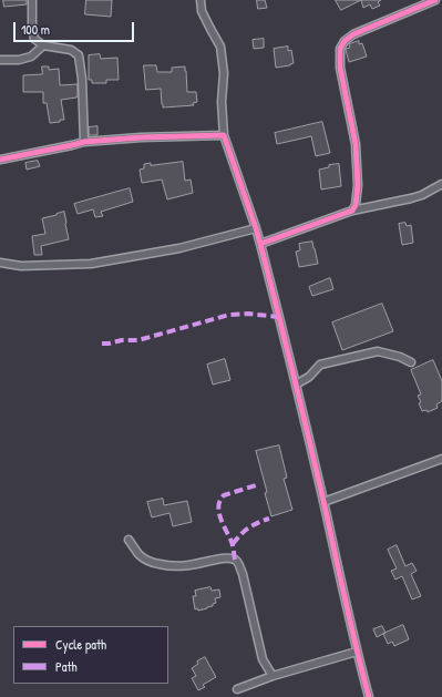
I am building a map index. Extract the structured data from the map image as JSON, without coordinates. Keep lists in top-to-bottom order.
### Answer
{
  "legend": ["Cycle path", "Path"],
  "scale_bar": "100 m"
}
